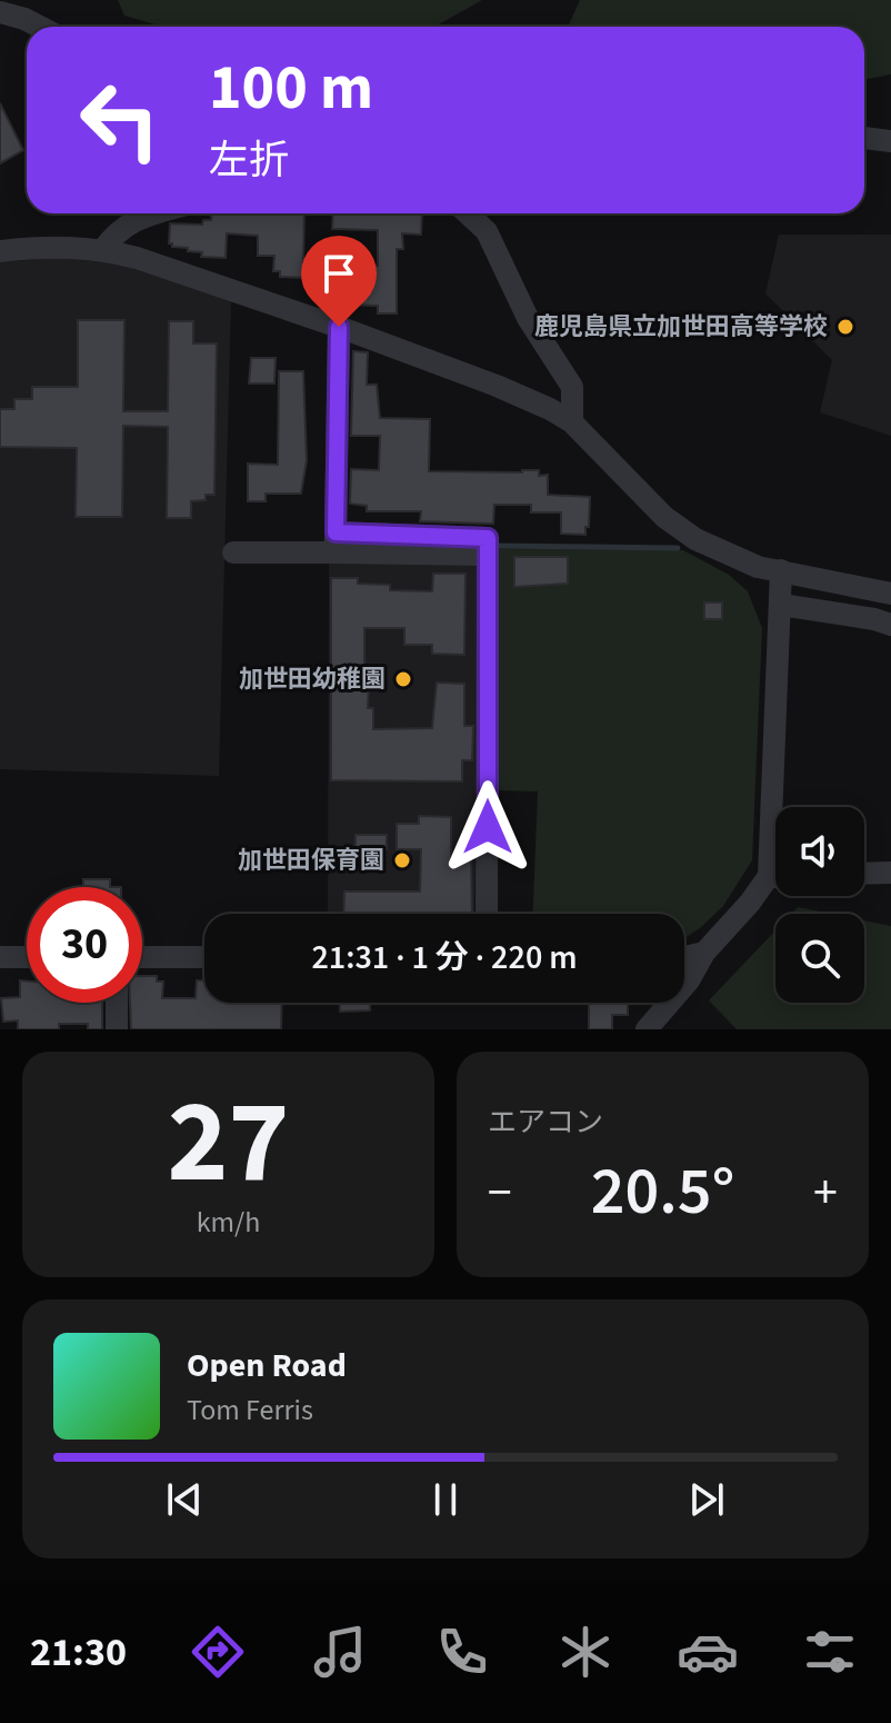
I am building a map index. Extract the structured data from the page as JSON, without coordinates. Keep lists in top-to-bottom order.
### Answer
{
  "places": ["鹿児島県立加世田高等学校", "加世田幼稚園", "加世田保育園"],
  "page": {
    "turn": ["100 m", "左折"],
    "limit": "30",
    "trip": "21:31 · 1 分 · 220 m",
    "tile": [
      ["27", "km/h"],
      "エアコン"
    ],
    "heat": ["−", "20.5°", "+"],
    "song": ["Open Road", "Tom Ferris"],
    "tabs": "21:30"
  }
}
